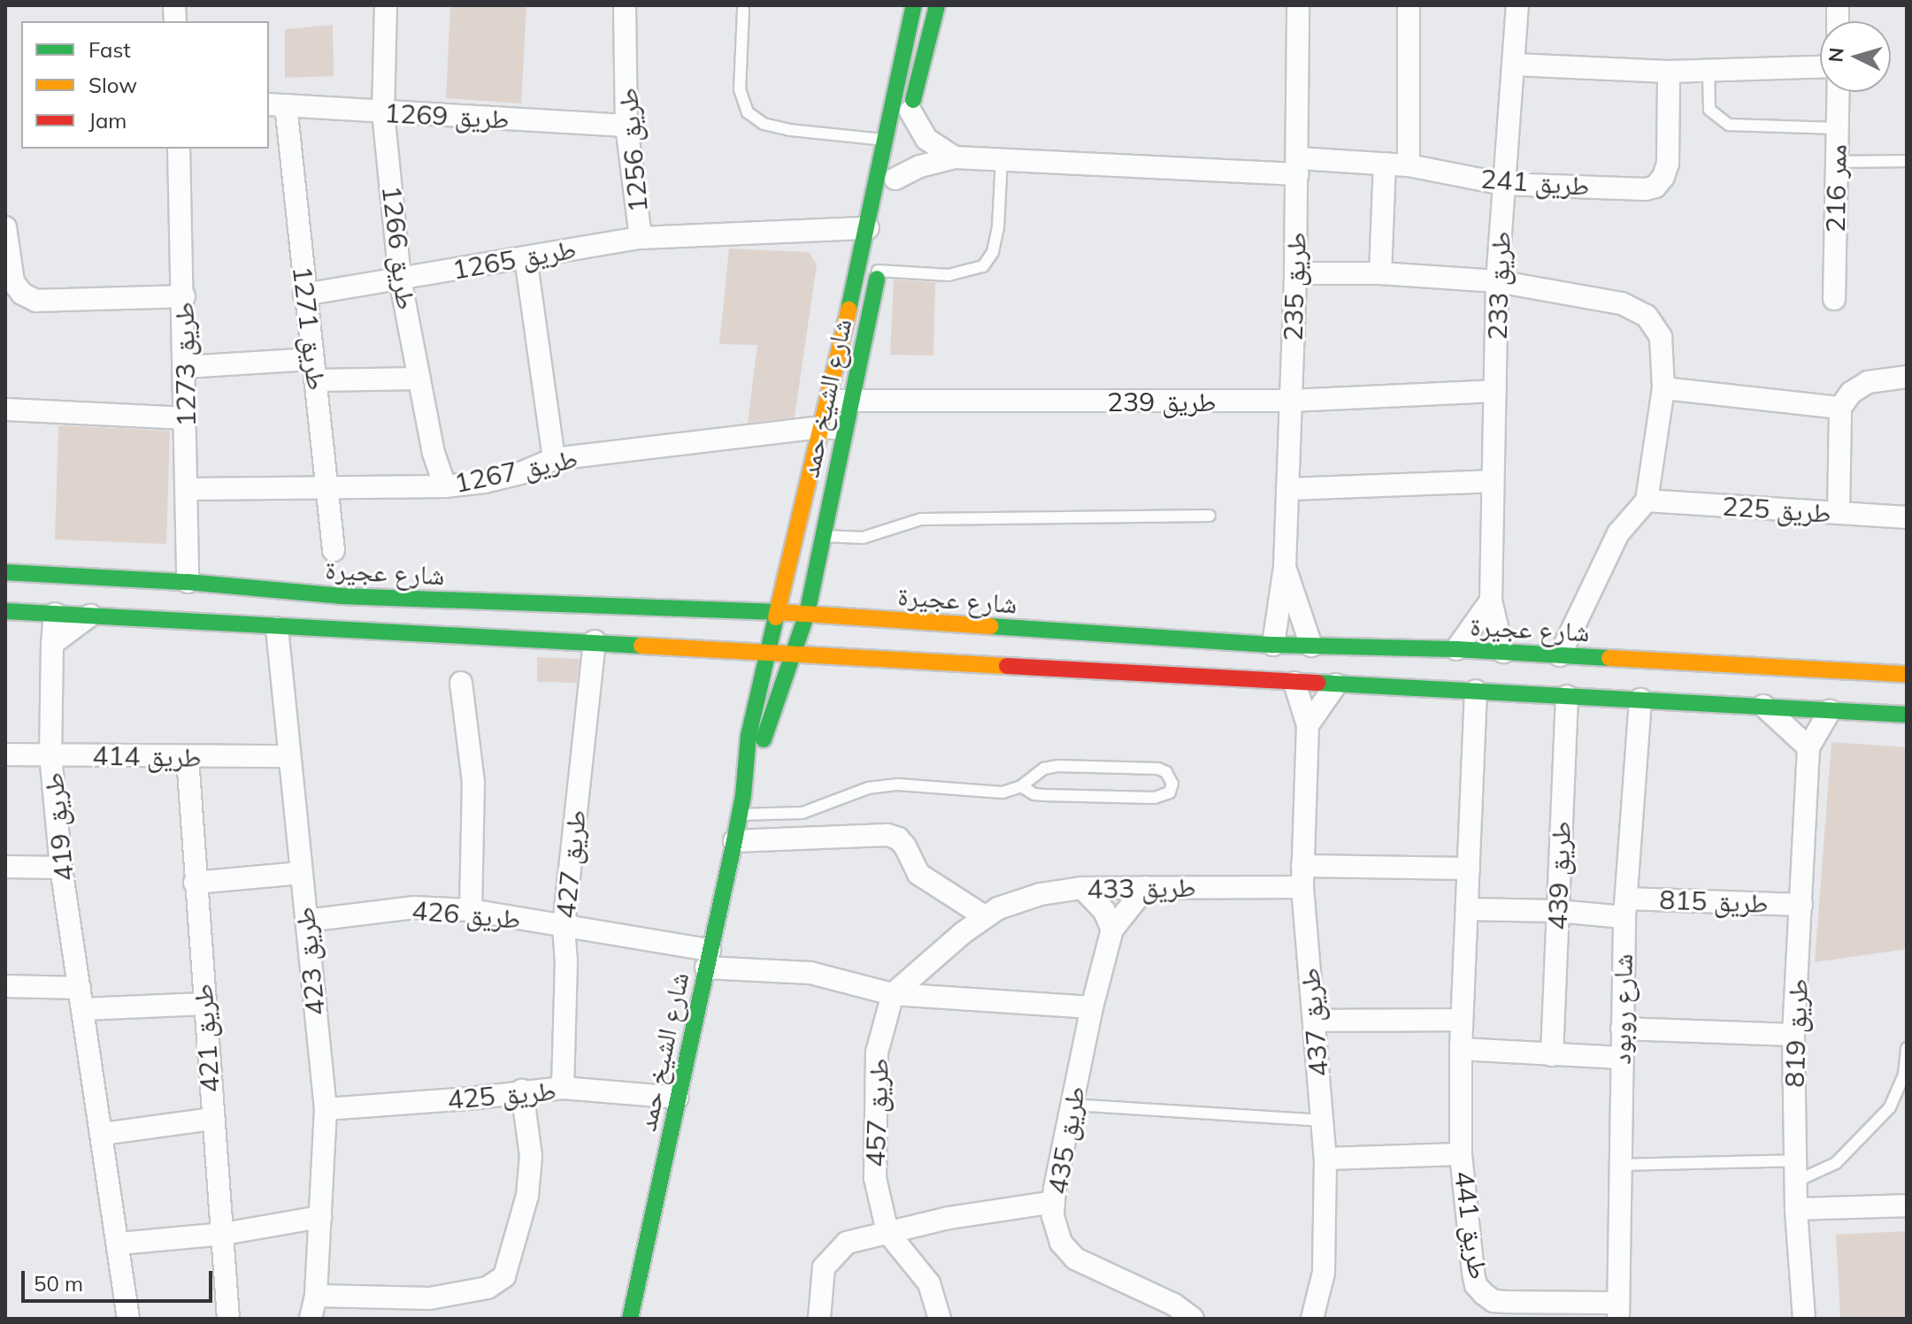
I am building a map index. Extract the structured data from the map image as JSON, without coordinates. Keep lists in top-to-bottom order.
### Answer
{
  "streets": {
    "street": [
      "طريق 1269",
      "طريق 1256",
      "طريق 241",
      "ممر 216",
      "طريق 1266",
      "طريق 1265",
      "طريق 233",
      "طريق 235",
      "طريق 1271",
      "طريق 1273",
      "شارع الشيخ حمد",
      "طريق 239",
      "طريق 1267",
      "طريق 225",
      "شارع عجيرة",
      "طريق 414",
      "طريق 419",
      "طريق 427",
      "طريق 439",
      "طريق 433",
      "طريق 815",
      "طريق 426",
      "طريق 423",
      "شارع روبود",
      "طريق 437",
      "طريق 819",
      "طريق 421",
      "طريق 425",
      "طريق 457",
      "طريق 435",
      "طريق 441"
    ]
  },
  "crossings": [
    ["طريق 1269", "طريق 1256"],
    ["طريق 1269", "طريق 1266"],
    ["طريق 1269", "طريق 1271"],
    ["طريق 1256", "طريق 1265"],
    ["طريق 1256", "شارع الشيخ حمد"],
    ["طريق 241", "طريق 233"],
    ["طريق 241", "طريق 235"],
    ["طريق 1266", "طريق 1265"],
    ["طريق 1266", "طريق 1267"],
    ["طريق 1265", "طريق 1271"],
    ["طريق 233", "طريق 239"],
    ["طريق 233", "شارع عجيرة"],
    ["طريق 235", "طريق 239"],
    ["طريق 235", "شارع عجيرة"],
    ["طريق 1271", "طريق 1267"],
    ["طريق 1273", "طريق 1267"],
    ["طريق 1273", "شارع عجيرة"],
    ["شارع الشيخ حمد", "طريق 239"],
    ["شارع الشيخ حمد", "طريق 1267"],
    ["شارع الشيخ حمد", "شارع عجيرة"],
    ["شارع الشيخ حمد", "طريق 426"],
    ["شارع الشيخ حمد", "طريق 425"],
    ["طريق 414", "طريق 419"],
    ["طريق 414", "طريق 423"],
    ["طريق 414", "طريق 421"],
    ["طريق 427", "طريق 426"],
    ["طريق 427", "طريق 425"],
    ["طريق 433", "طريق 426"],
    ["طريق 433", "طريق 437"],
    ["طريق 433", "طريق 457"],
    ["طريق 433", "طريق 435"],
    ["طريق 815", "شارع روبود"],
    ["طريق 815", "طريق 819"],
    ["طريق 426", "طريق 423"],
    ["طريق 426", "طريق 457"],
    ["طريق 426", "طريق 435"],
    ["طريق 423", "طريق 425"],
    ["شارع روبود", "طريق 441"],
    ["طريق 437", "طريق 441"]
  ],
  "legend": ["Fast", "Slow", "Jam"],
  "scale_bar": "50 m",
  "north": "left"
}
